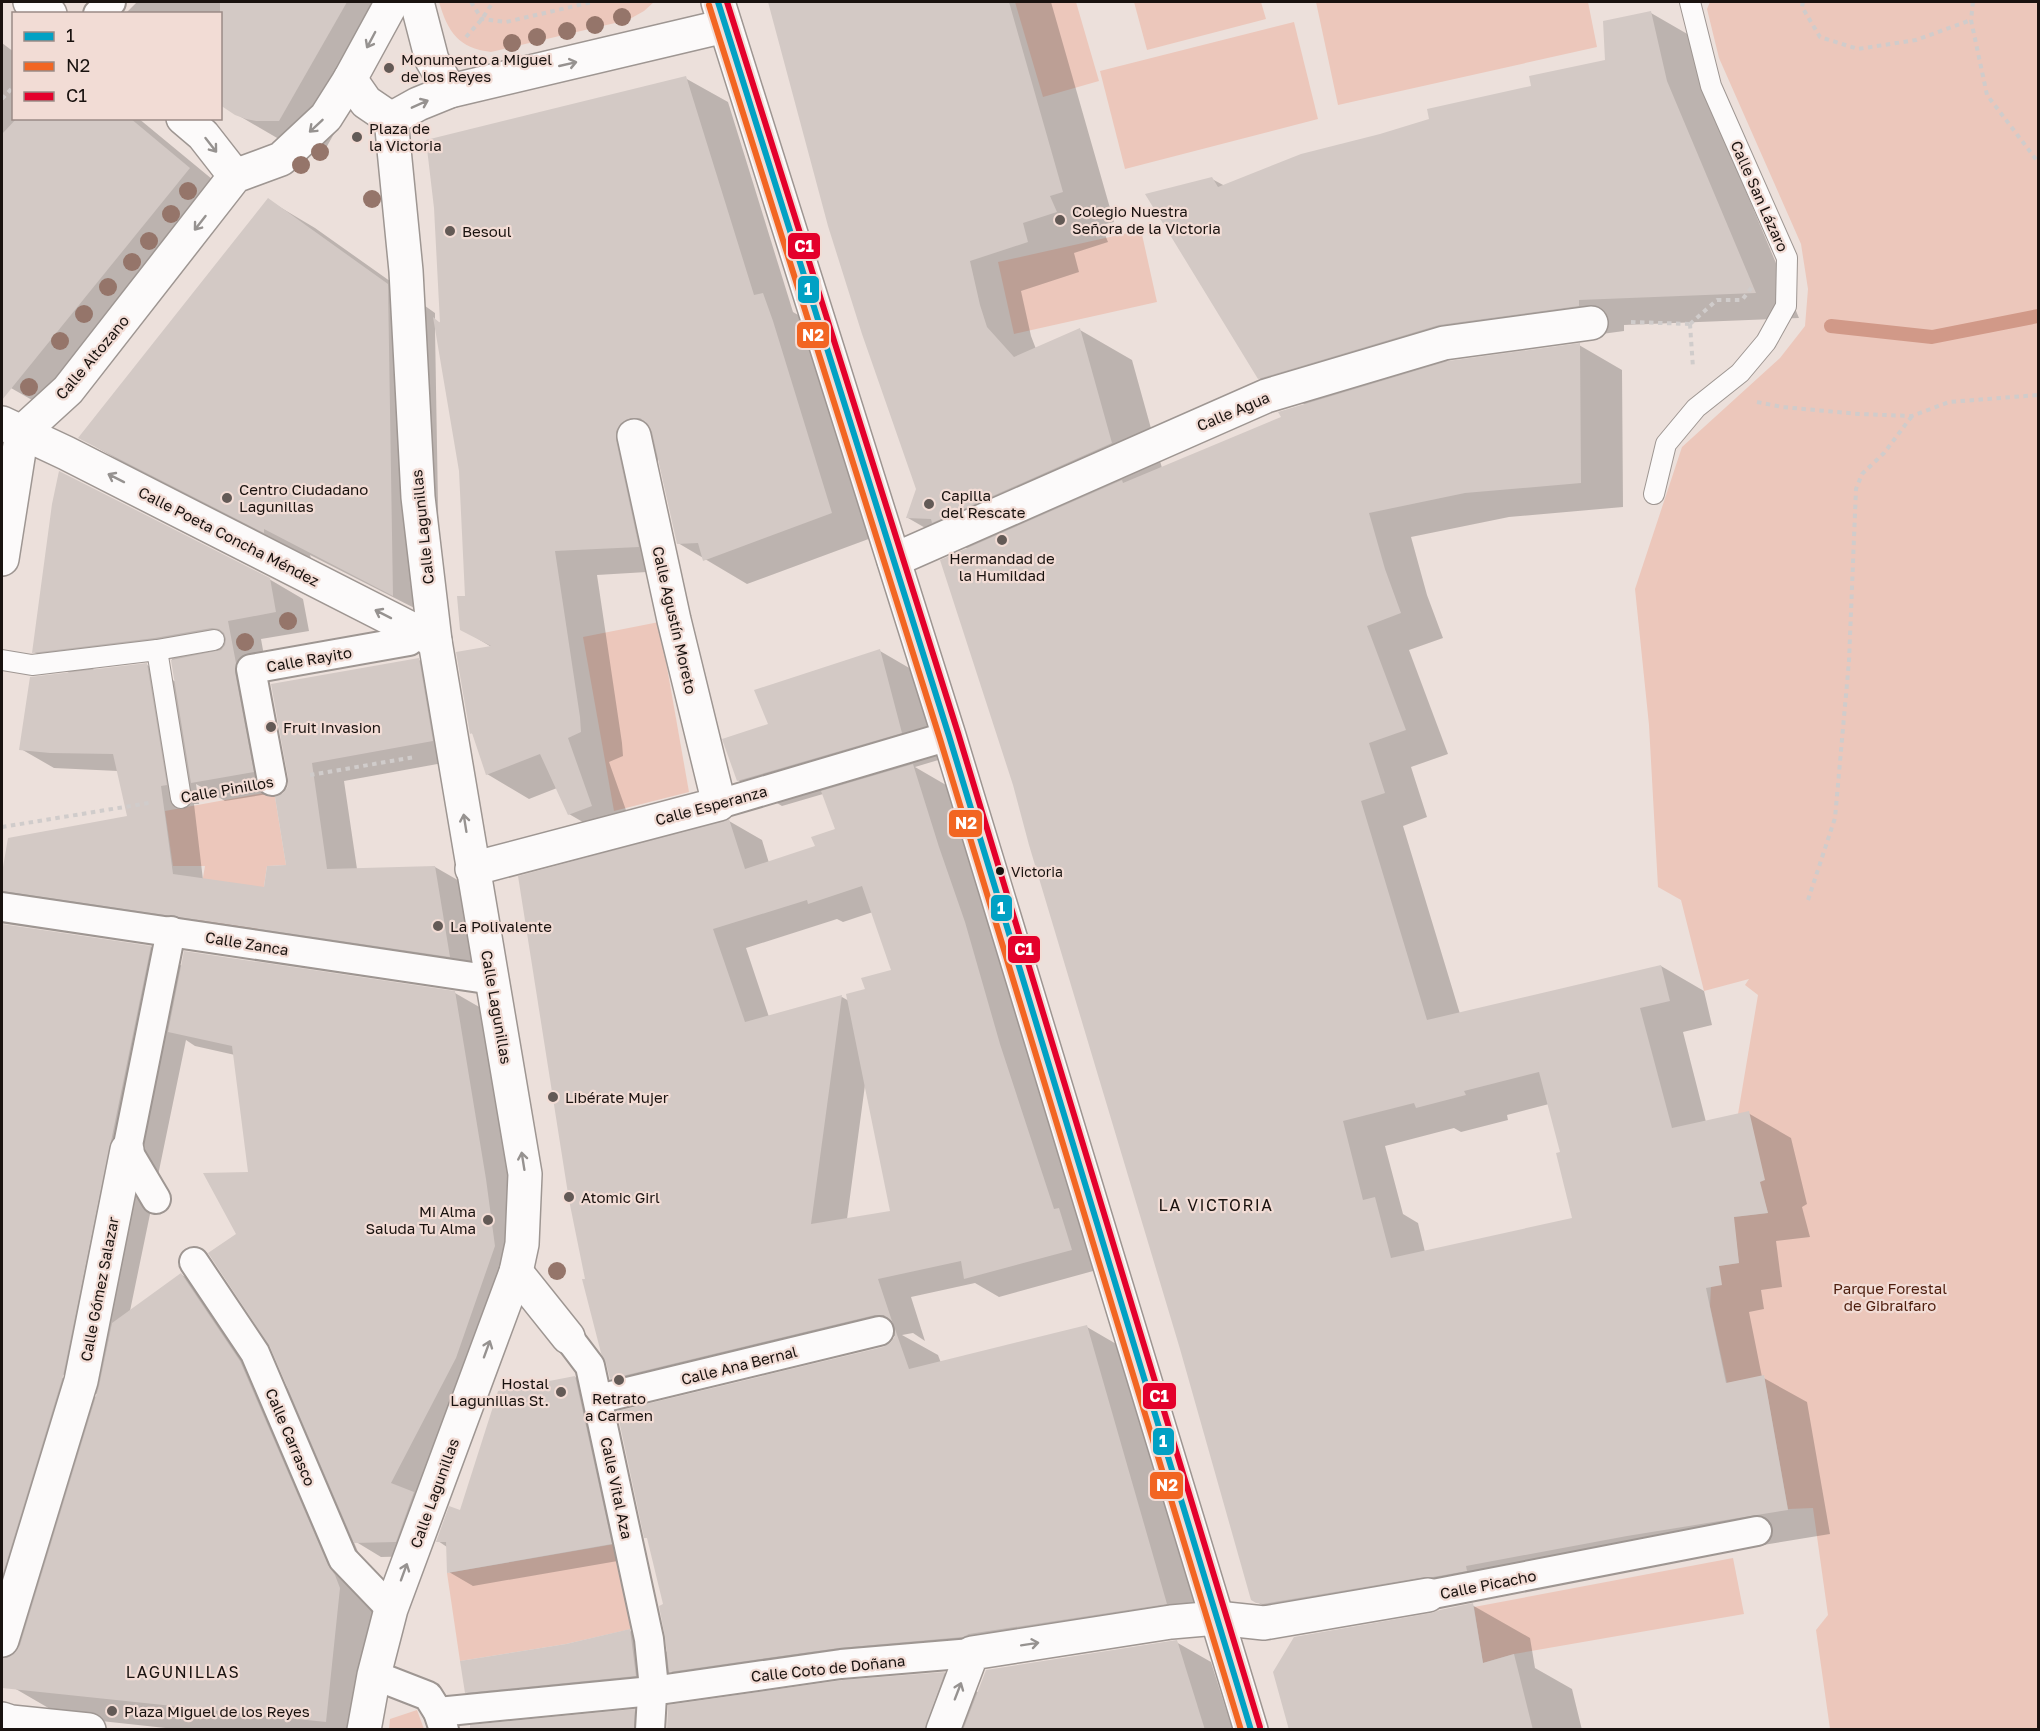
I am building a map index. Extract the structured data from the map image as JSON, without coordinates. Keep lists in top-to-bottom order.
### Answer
{
  "streets": {
    "street": [
      "Calle Altozano",
      "Calle Agua",
      "Calle Lagunillas",
      "Calle Poeta Concha Méndez",
      "Calle Agustín Moreto",
      "Calle Rayito",
      "Calle Esperanza",
      "Calle Zanca",
      "Calle Gómez Salazar",
      "Calle Ana Bernal",
      "Calle Carrasco",
      "Calle Vital Aza",
      "Calle Picacho",
      "Calle Coto de Doñana"
    ],
    "lane": ["Calle San Lázaro"],
    "path": ["Calle Pinillos"]
  },
  "crossings": [
    ["Calle Altozano", "Calle Poeta Concha Méndez"],
    ["Calle Lagunillas", "Calle Poeta Concha Méndez"],
    ["Calle Lagunillas", "Calle Rayito"],
    ["Calle Lagunillas", "Calle Pinillos"],
    ["Calle Lagunillas", "Calle Esperanza"],
    ["Calle Lagunillas", "Calle Zanca"],
    ["Calle Lagunillas", "Calle Carrasco"],
    ["Calle Lagunillas", "Calle Vital Aza"],
    ["Calle Poeta Concha Méndez", "Calle Rayito"],
    ["Calle Agustín Moreto", "Calle Esperanza"],
    ["Calle Rayito", "Calle Pinillos"],
    ["Calle Zanca", "Calle Gómez Salazar"],
    ["Calle Ana Bernal", "Calle Vital Aza"],
    ["Calle Vital Aza", "Calle Coto de Doñana"],
    ["Calle Picacho", "Calle Coto de Doñana"]
  ],
  "one_way": ["Calle Altozano", "Calle Lagunillas", "Calle Poeta Concha Méndez"],
  "districts": ["LA VICTORIA", "LAGUNILLAS"],
  "parks": ["Parque Forestal de Gibralfaro"],
  "places": [
    "Monumento a Miguel de los Reyes",
    "Plaza de la Victoria",
    "Colegio Nuestra Señora de la Victoria",
    "Besoul",
    "Centro Ciudadano Lagunillas",
    "Capilla del Rescate",
    "Hermandad de la Humildad",
    "Fruit Invasion",
    "Victoria",
    "La Polivalente",
    "Libérate Mujer",
    "Atomic Girl",
    "Mi Alma Saluda Tu Alma",
    "Retrato a Carmen",
    "Hostal Lagunillas St.",
    "Plaza Miguel de los Reyes"
  ],
  "lines": ["transit line 1", "transit line C1", "transit line N2"],
  "legend": ["1", "N2", "C1"]
}
